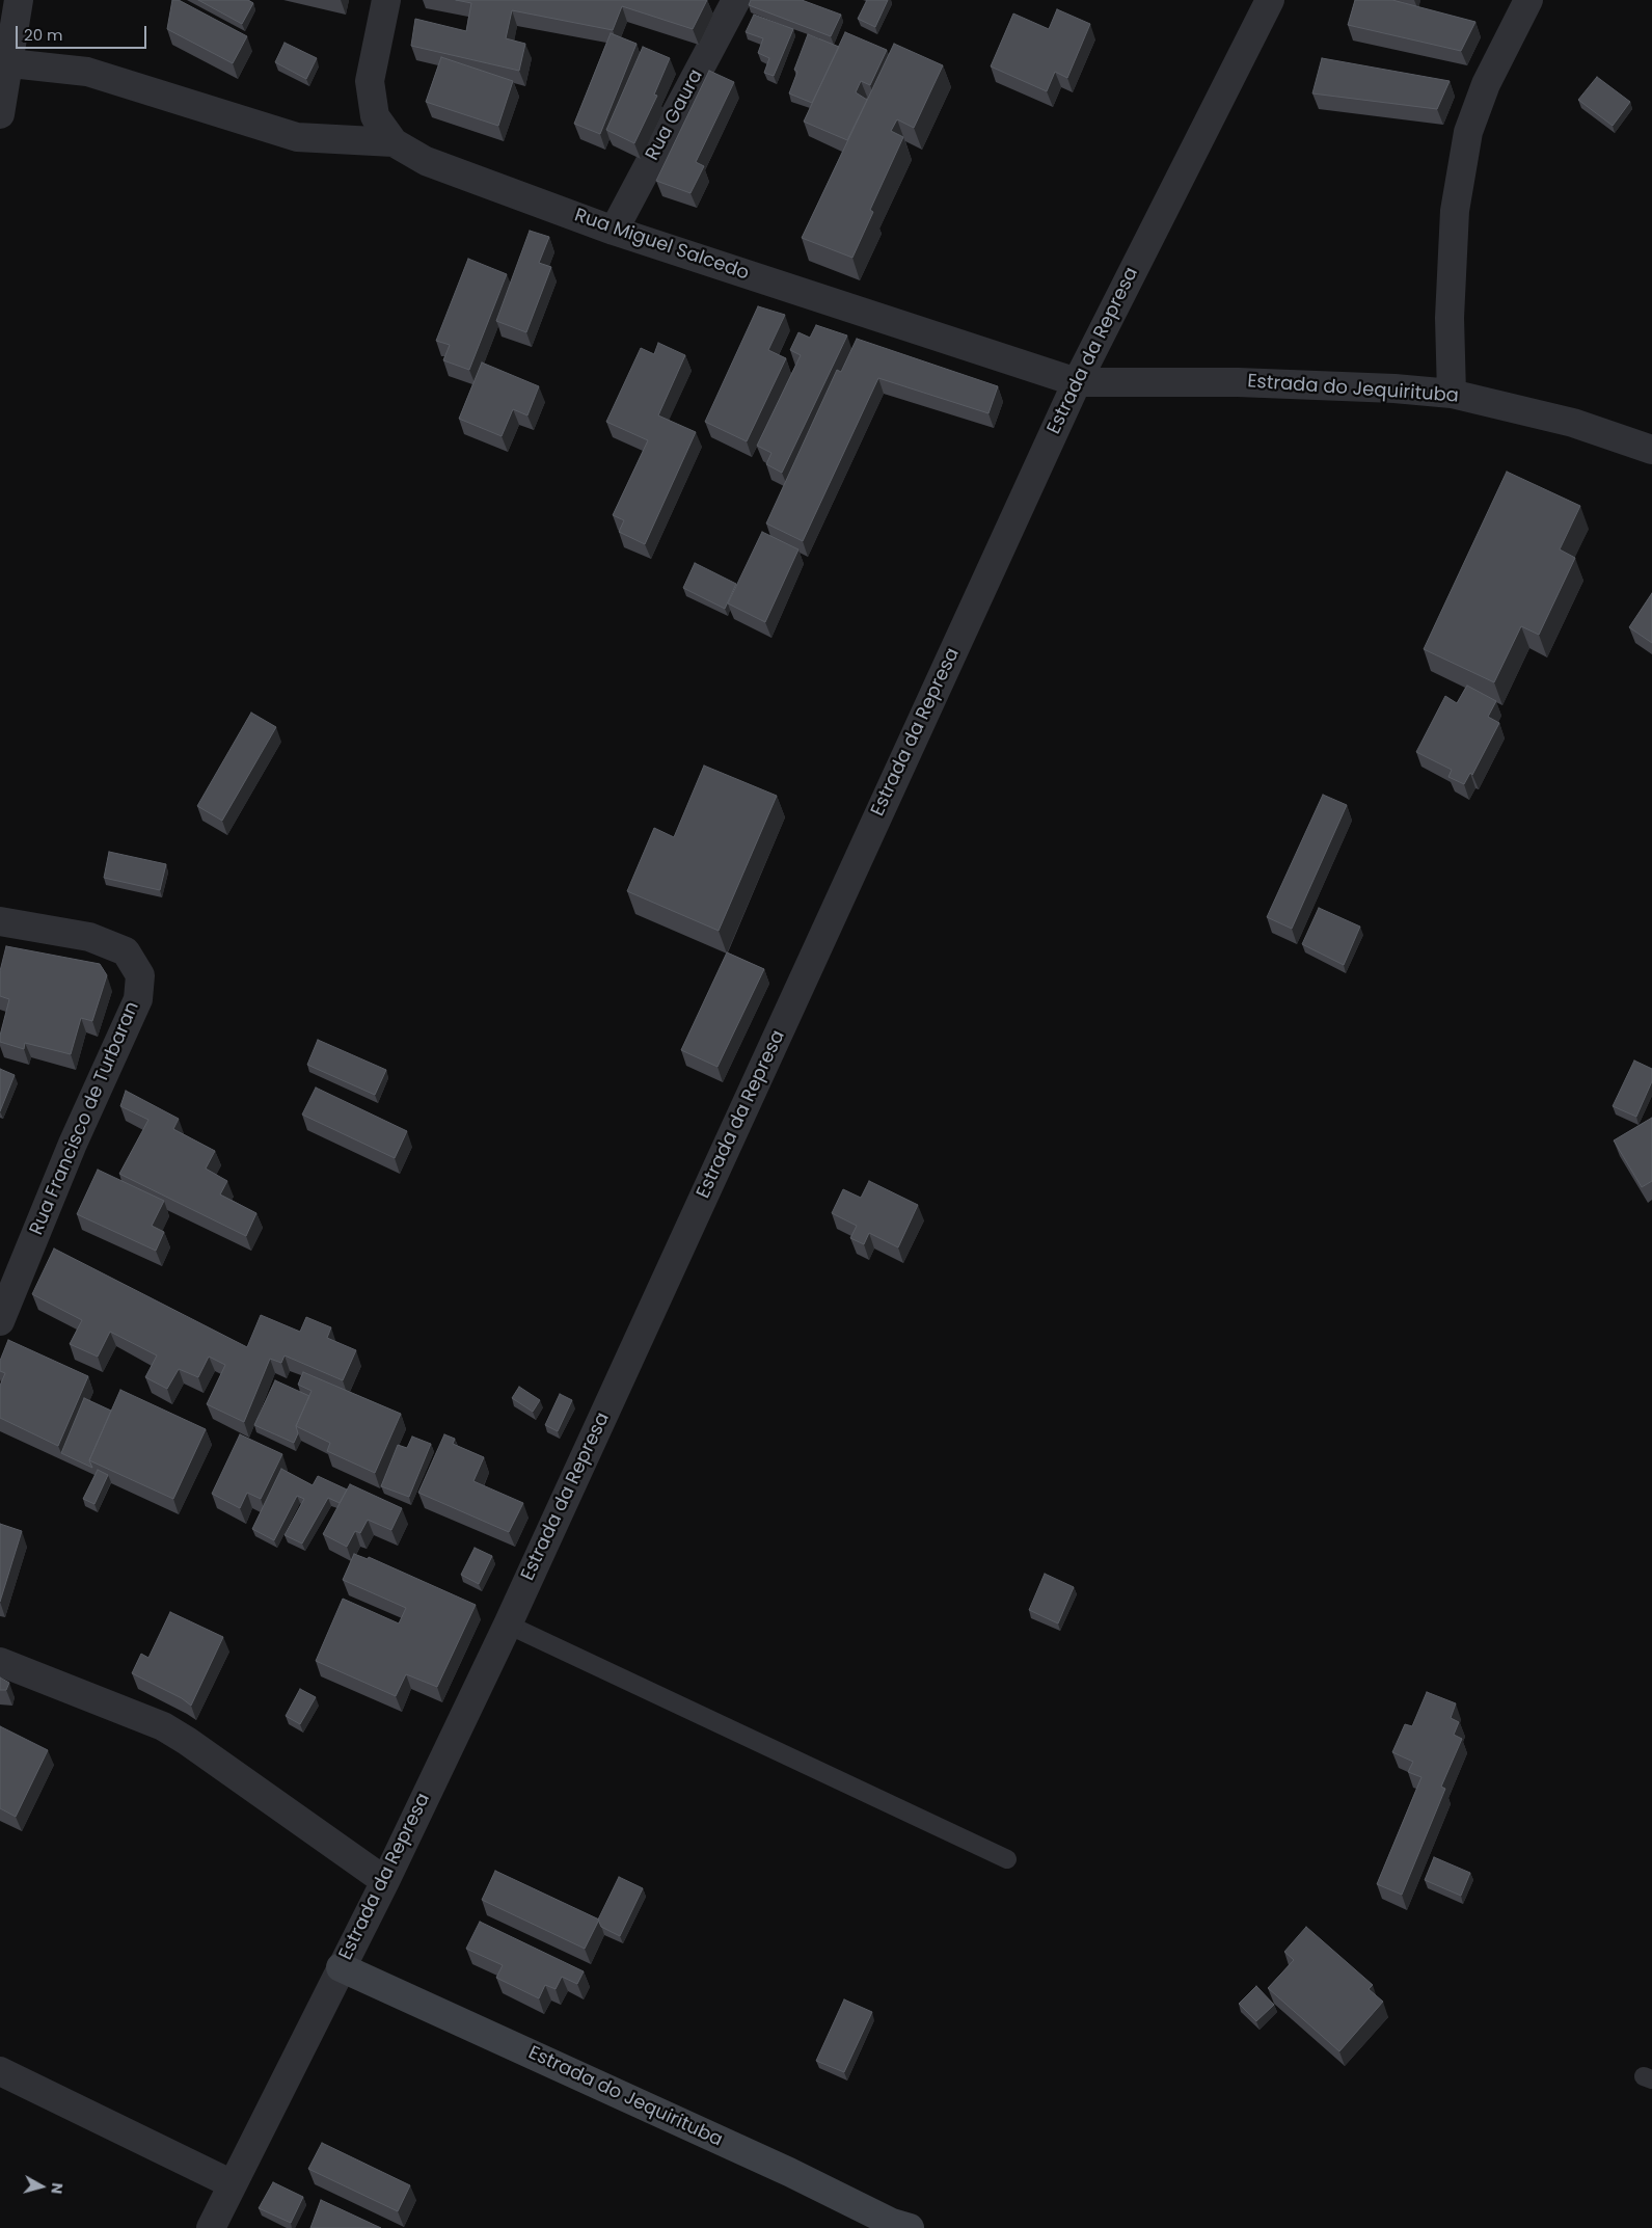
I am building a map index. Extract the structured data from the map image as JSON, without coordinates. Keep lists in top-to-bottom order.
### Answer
{
  "streets": {
    "street": [
      "Rua Gaura",
      "Rua Miguel Salcedo",
      "Estrada da Represa",
      "Estrada do Jequirituba",
      "Rua Francisco de Turbaran"
    ]
  },
  "crossings": [
    ["Rua Gaura", "Rua Miguel Salcedo"],
    ["Rua Miguel Salcedo", "Estrada da Represa"],
    ["Rua Miguel Salcedo", "Estrada do Jequirituba"],
    ["Estrada da Represa", "Estrada do Jequirituba"]
  ],
  "scale_bar": "20 m",
  "north": "right"
}
